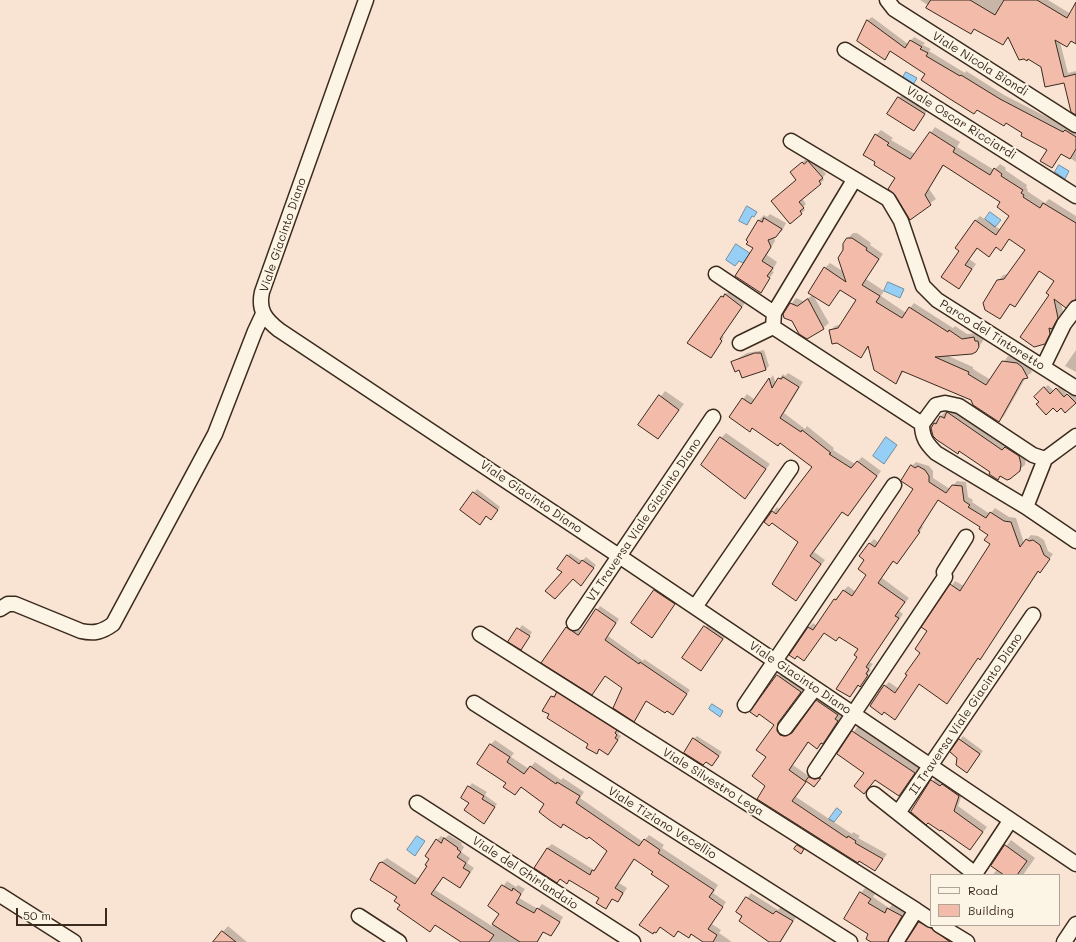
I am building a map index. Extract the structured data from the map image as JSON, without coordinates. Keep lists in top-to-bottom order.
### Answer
{
  "streets": {
    "street": [
      "Viale Nicola Biondi",
      "Viale Oscar Ricciardi",
      "Viale Giacinto Diano",
      "Parco del Tintoretto",
      "VI Traversa Viale Giacinto Diano",
      "II Traversa Viale Giacinto Diano",
      "Viale Silvestro Lega",
      "Viale Tiziano Vecellio",
      "Viale del Ghirlandaio"
    ]
  },
  "crossings": [
    ["Viale Giacinto Diano", "VI Traversa Viale Giacinto Diano"],
    ["Viale Giacinto Diano", "II Traversa Viale Giacinto Diano"]
  ],
  "legend": ["Road", "Building"],
  "scale_bar": "50 m"
}
